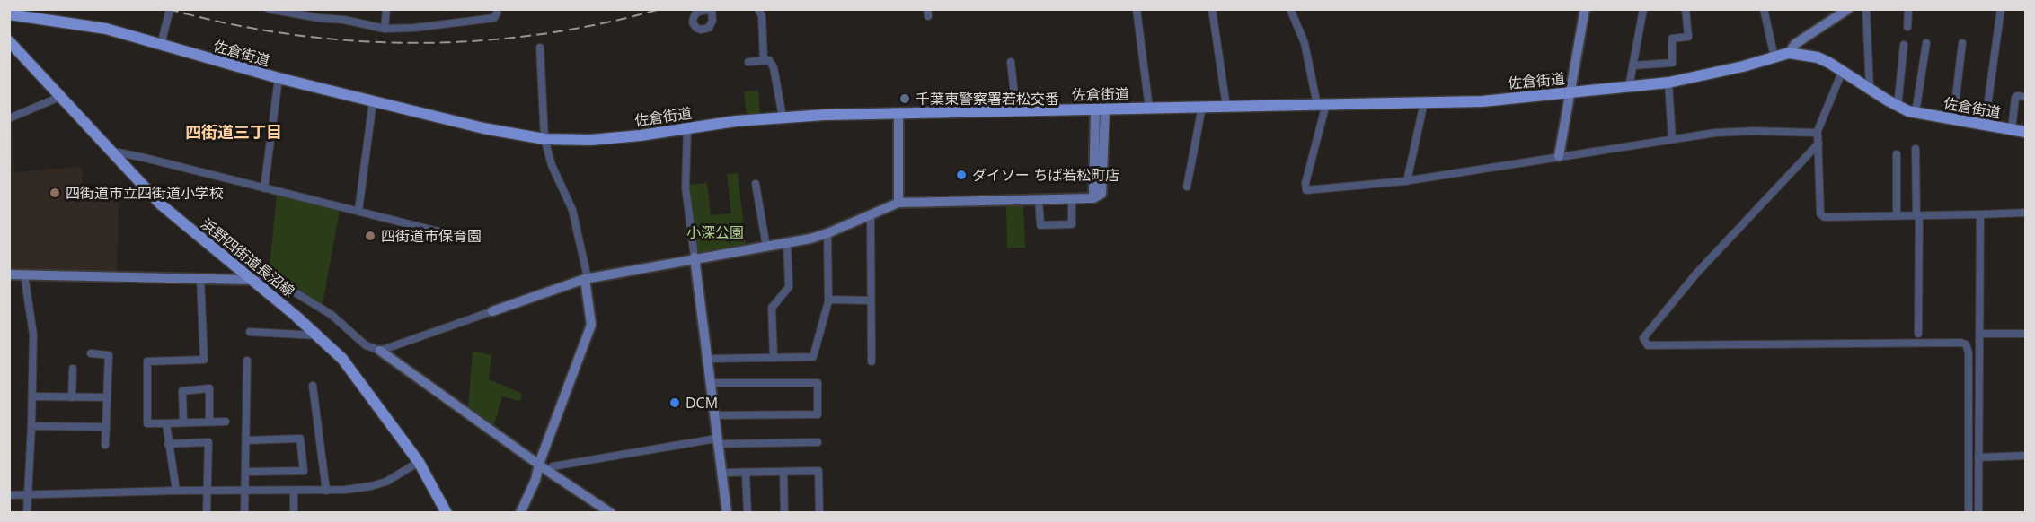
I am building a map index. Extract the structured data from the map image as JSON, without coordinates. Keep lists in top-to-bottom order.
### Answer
{
  "streets": {
    "main road": ["佐倉街道", "浜野四街道長沼線"]
  },
  "districts": ["四街道三丁目"],
  "parks": ["小深公園"],
  "places": [
    "千葉東警察署若松交番",
    "ダイソー ちば若松町店",
    "四街道市立四街道小学校",
    "四街道市保育園",
    "DCM"
  ]
}
